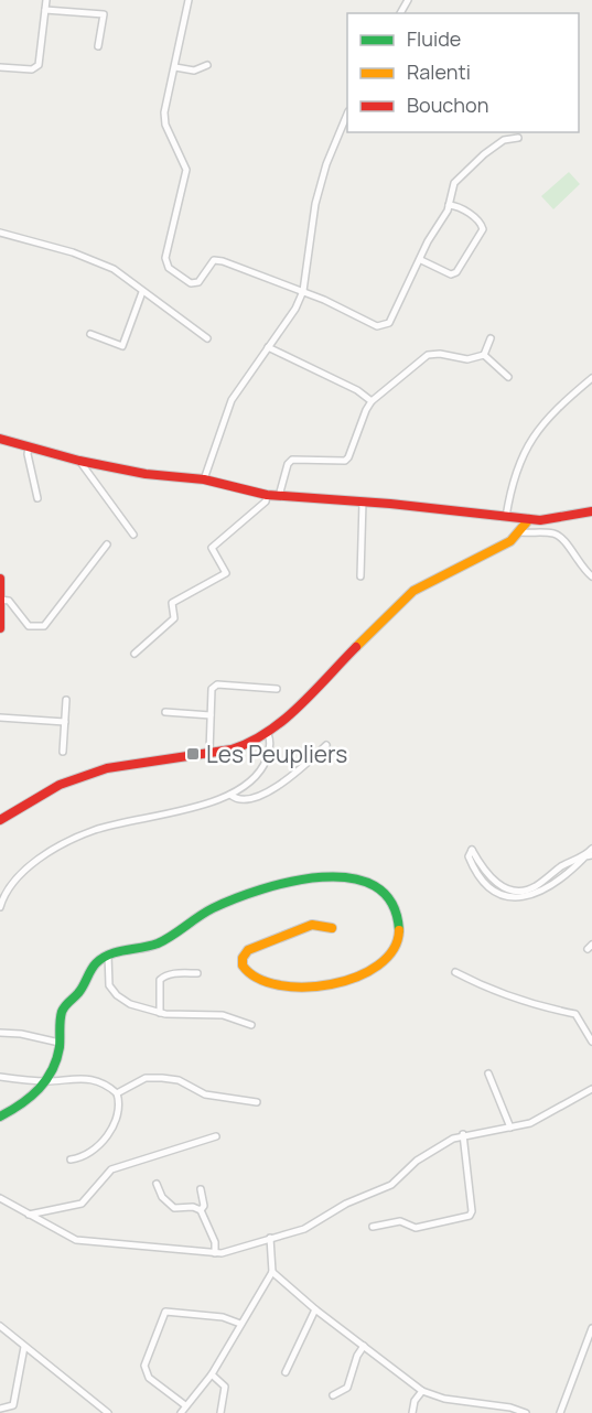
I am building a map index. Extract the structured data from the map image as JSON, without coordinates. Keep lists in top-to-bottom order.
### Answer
{
  "places": {
    "transit": ["Les Peupliers"]
  },
  "legend": ["Fluide", "Ralenti", "Bouchon"]
}
